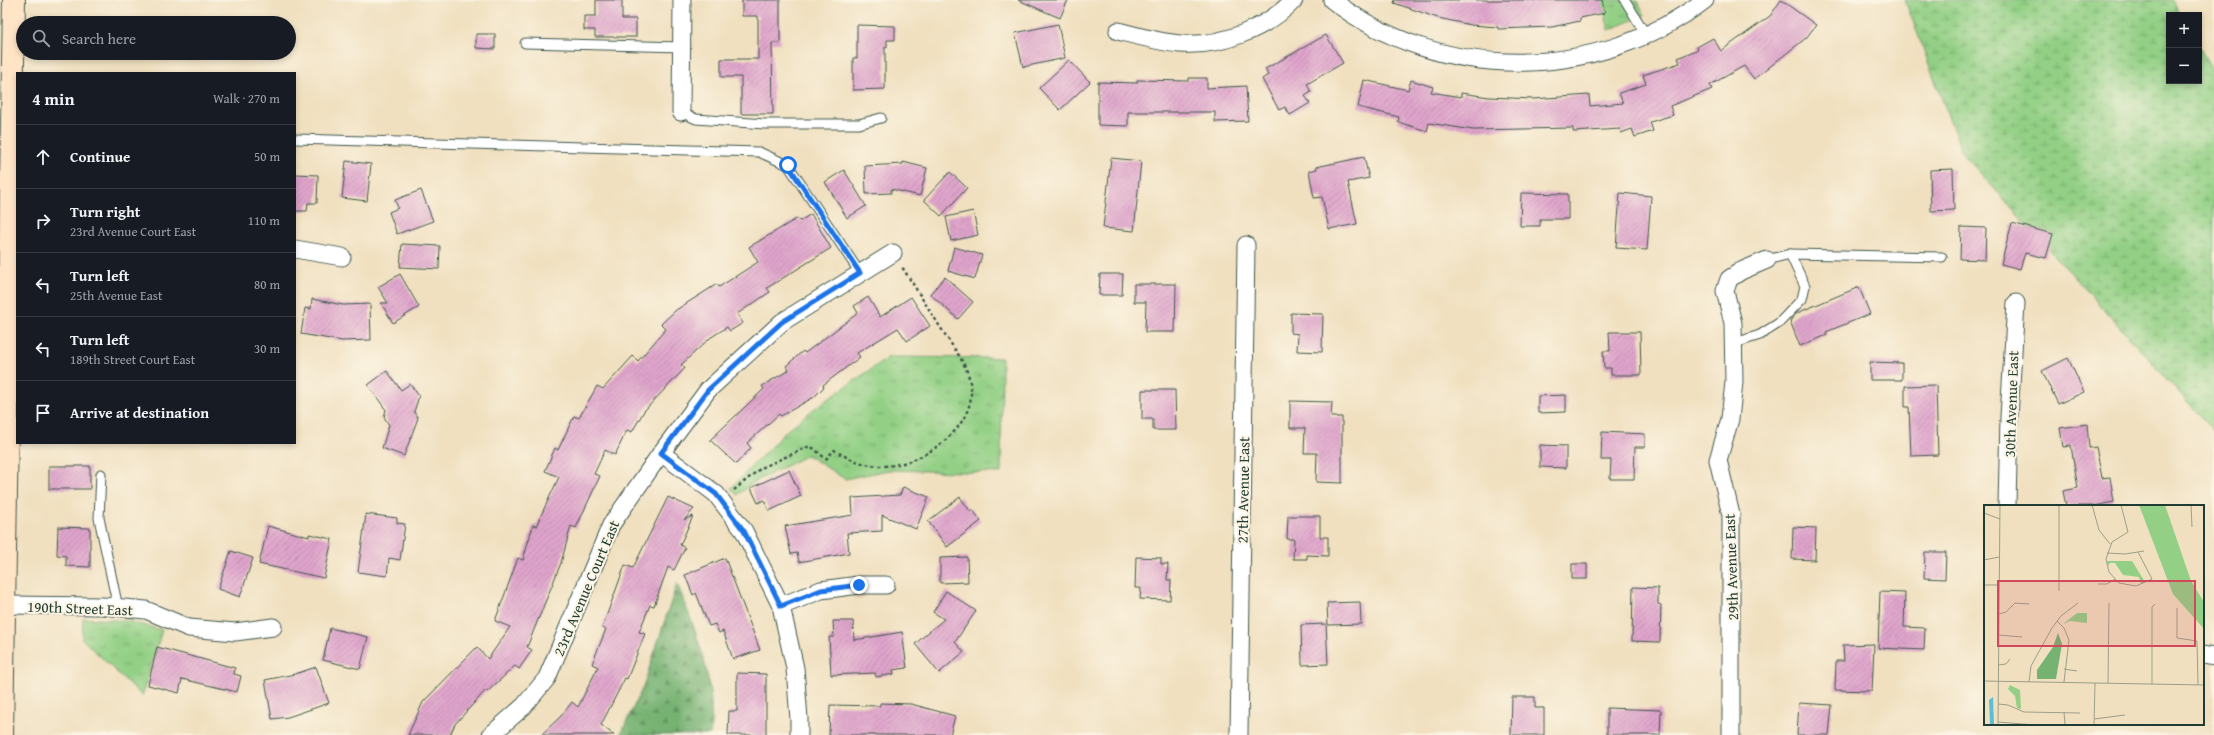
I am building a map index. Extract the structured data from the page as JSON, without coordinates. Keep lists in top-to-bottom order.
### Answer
{
  "streets": {
    "street": [
      "30th Avenue East",
      "27th Avenue East",
      "29th Avenue East",
      "23rd Avenue Court East",
      "190th Street East"
    ]
  },
  "page": {
    "map_buttons": ["+", "−"],
    "search": "Search here",
    "heading": ["4 min", "Walk · 270 m"],
    "list": [
      ["Continue", "50 m"],
      ["Turn right", "23rd Avenue Court East", "110 m"],
      ["Turn left", "25th Avenue East", "80 m"],
      ["Turn left", "189th Street Court East", "30 m"],
      "Arrive at destination"
    ]
  }
}
